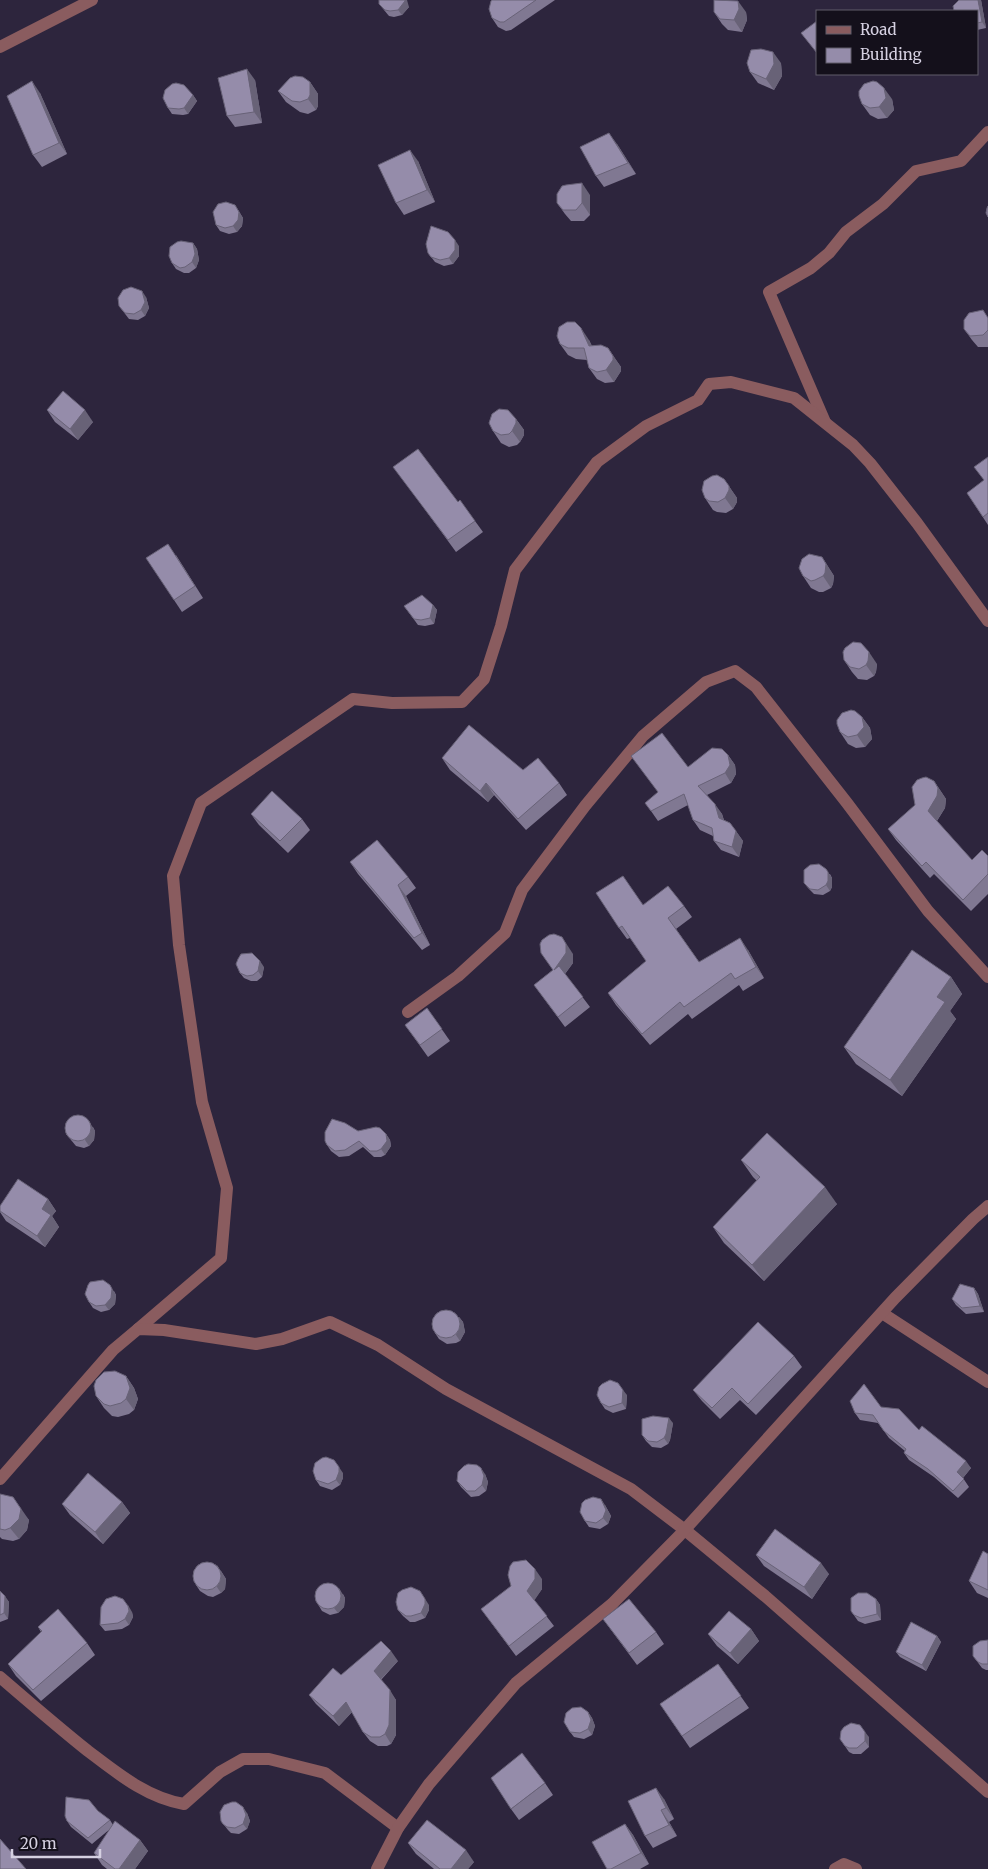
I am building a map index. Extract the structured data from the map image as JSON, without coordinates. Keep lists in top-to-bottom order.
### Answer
{
  "legend": ["Road", "Building"],
  "scale_bar": "20 m"
}
